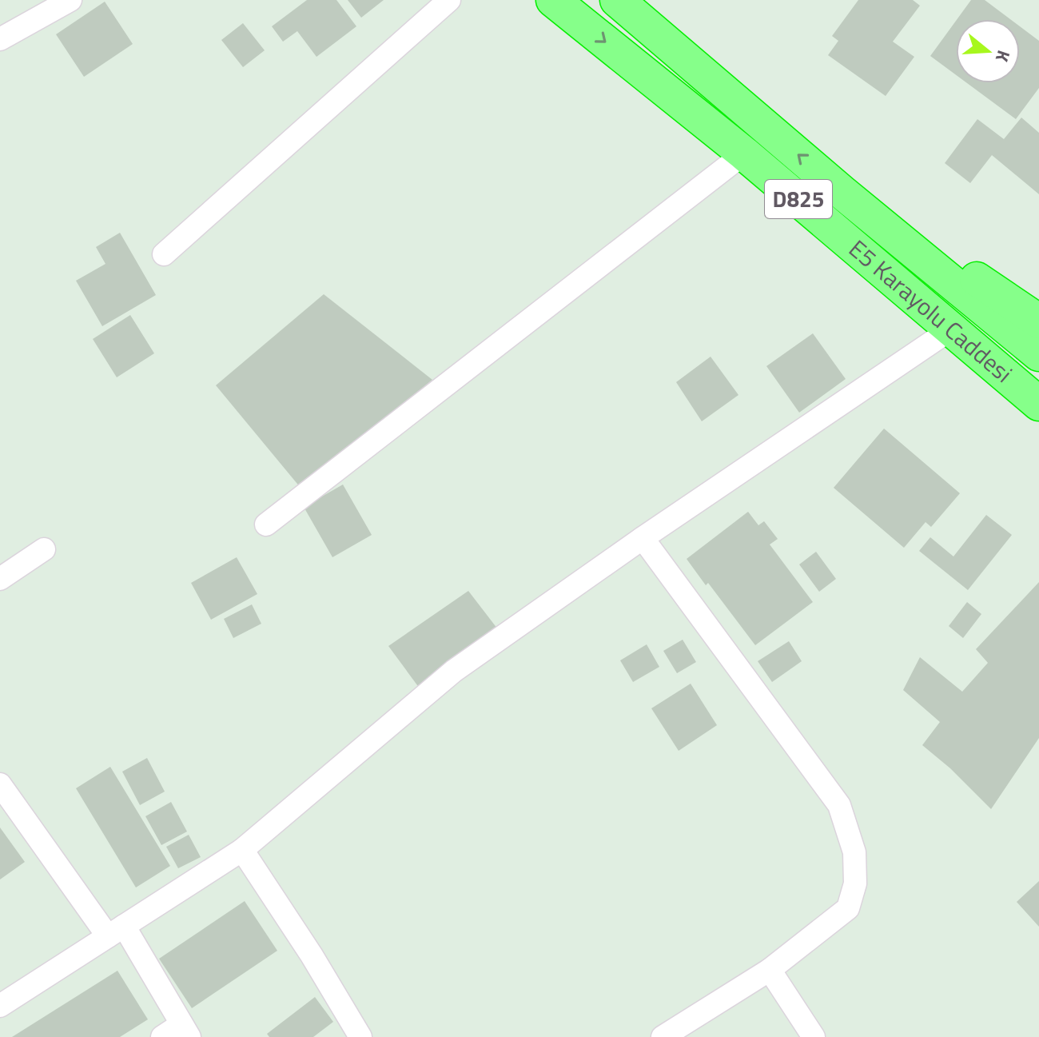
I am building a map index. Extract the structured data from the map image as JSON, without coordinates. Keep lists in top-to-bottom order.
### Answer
{
  "streets": {
    "highway": ["D825", "E5 Karayolu Caddesi"]
  },
  "north": "right"
}
